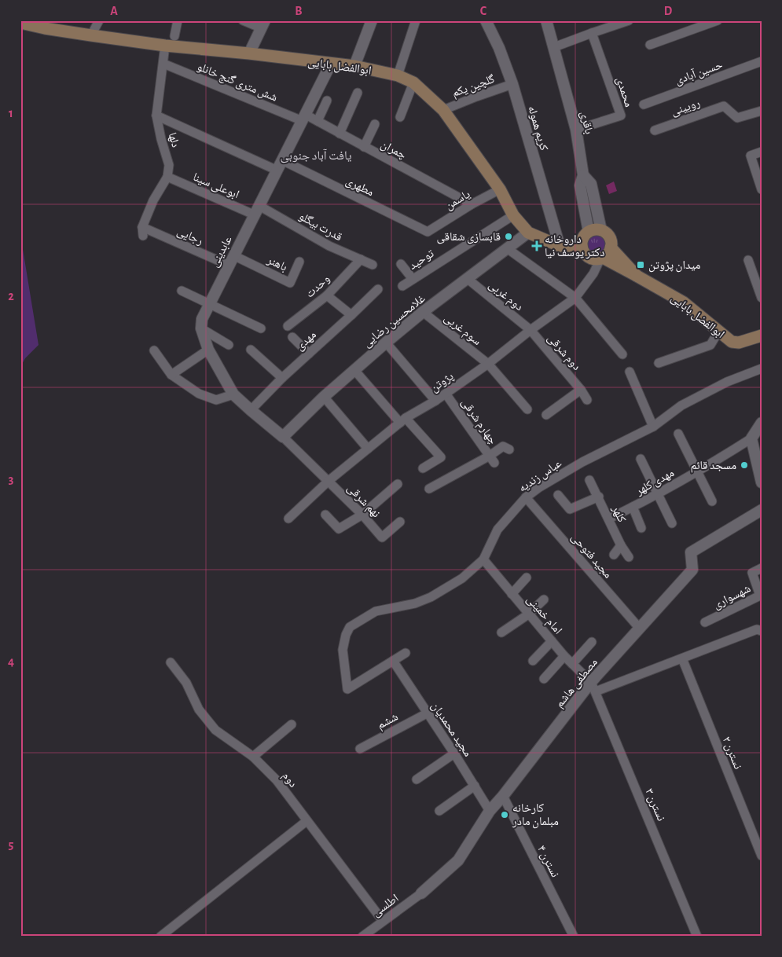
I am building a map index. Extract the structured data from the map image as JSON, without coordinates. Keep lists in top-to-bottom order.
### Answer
{
  "streets": {
    "main road": ["ابوالفضل بابایی"],
    "street": [
      "حسین آبادی",
      "شش متری گنج خانلو",
      "گلچین یکم",
      "محمدی",
      "رویینی",
      "باقری",
      "کریم هموله",
      "دلها",
      "چمران",
      "ابوعلی سینا",
      "مطهری",
      "یاسمن",
      "قدرت بیگلو",
      "رجایی",
      "عابدینی",
      "توحید",
      "باهنر",
      "وحدت",
      "دوم غربی",
      "غلامحسین رضایی",
      "سوم غربی",
      "مهدی",
      "دوم شرقی",
      "پژوتن",
      "چهارم شرقی",
      "عباس زندیه",
      "مهدی کلهر",
      "نهم شرقی",
      "کلهر",
      "مجید فتوحی",
      "شهسواری",
      "امام خمینی",
      "مصطفی هاشم",
      "ششم",
      "مجید محمدیان",
      "نسترن ۲",
      "دوم",
      "نسترن ۳",
      "نسترن ۴",
      "اطلسی"
    ]
  },
  "crossings": [
    ["ابوالفضل بابایی", "گلچین یکم"],
    ["ابوالفضل بابایی", "باقری"],
    ["ابوالفضل بابایی", "کریم هموله"],
    ["ابوالفضل بابایی", "دلها"],
    ["ابوالفضل بابایی", "یاسمن"],
    ["ابوالفضل بابایی", "عابدینی"],
    ["ابوالفضل بابایی", "توحید"],
    ["ابوالفضل بابایی", "غلامحسین رضایی"],
    ["ابوالفضل بابایی", "پژوتن"],
    ["شش متری گنج خانلو", "دلها"],
    ["شش متری گنج خانلو", "چمران"],
    ["شش متری گنج خانلو", "عابدینی"],
    ["گلچین یکم", "کریم هموله"],
    ["محمدی", "باقری"],
    ["باقری", "پژوتن"],
    ["دلها", "ابوعلی سینا"],
    ["دلها", "رجایی"],
    ["چمران", "یاسمن"],
    ["چمران", "عابدینی"],
    ["ابوعلی سینا", "قدرت بیگلو"],
    ["ابوعلی سینا", "رجایی"],
    ["ابوعلی سینا", "عابدینی"],
    ["مطهری", "یاسمن"],
    ["مطهری", "عابدینی"],
    ["قدرت بیگلو", "عابدینی"],
    ["قدرت بیگلو", "وحدت"],
    ["رجایی", "عابدینی"],
    ["رجایی", "باهنر"],
    ["عابدینی", "باهنر"],
    ["دوم غربی", "غلامحسین رضایی"],
    ["دوم غربی", "دوم شرقی"],
    ["دوم غربی", "پژوتن"],
    ["غلامحسین رضایی", "سوم غربی"],
    ["غلامحسین رضایی", "نهم شرقی"],
    ["سوم غربی", "پژوتن"],
    ["دوم شرقی", "پژوتن"],
    ["پژوتن", "چهارم شرقی"],
    ["پژوتن", "نهم شرقی"],
    ["عباس زندیه", "مجید فتوحی"],
    ["عباس زندیه", "امام خمینی"],
    ["عباس زندیه", "مجید محمدیان"],
    ["مهدی کلهر", "کلهر"],
    ["مجید فتوحی", "مصطفی هاشم"],
    ["امام خمینی", "مصطفی هاشم"],
    ["امام خمینی", "نسترن ۳"],
    ["مصطفی هاشم", "مجید محمدیان"],
    ["مصطفی هاشم", "نسترن ۳"],
    ["مصطفی هاشم", "نسترن ۴"],
    ["مصطفی هاشم", "اطلسی"],
    ["ششم", "مجید محمدیان"],
    ["دوم", "اطلسی"]
  ],
  "districts": ["یافت آباد جنوبی"],
  "places": {
    "other": ["قابسازی شقاقی", "مسجد قائم", "کارخانه مبلمان مادر"],
    "health": ["داروخانه دکتر یوسف نیا"],
    "transit": ["میدان پژوتن"]
  },
  "grid": {
    "columns": [
      "A",
      "B",
      "C",
      "D"
    ],
    "rows": [
      "1",
      "2",
      "3",
      "4",
      "5"
    ]
  }
}
